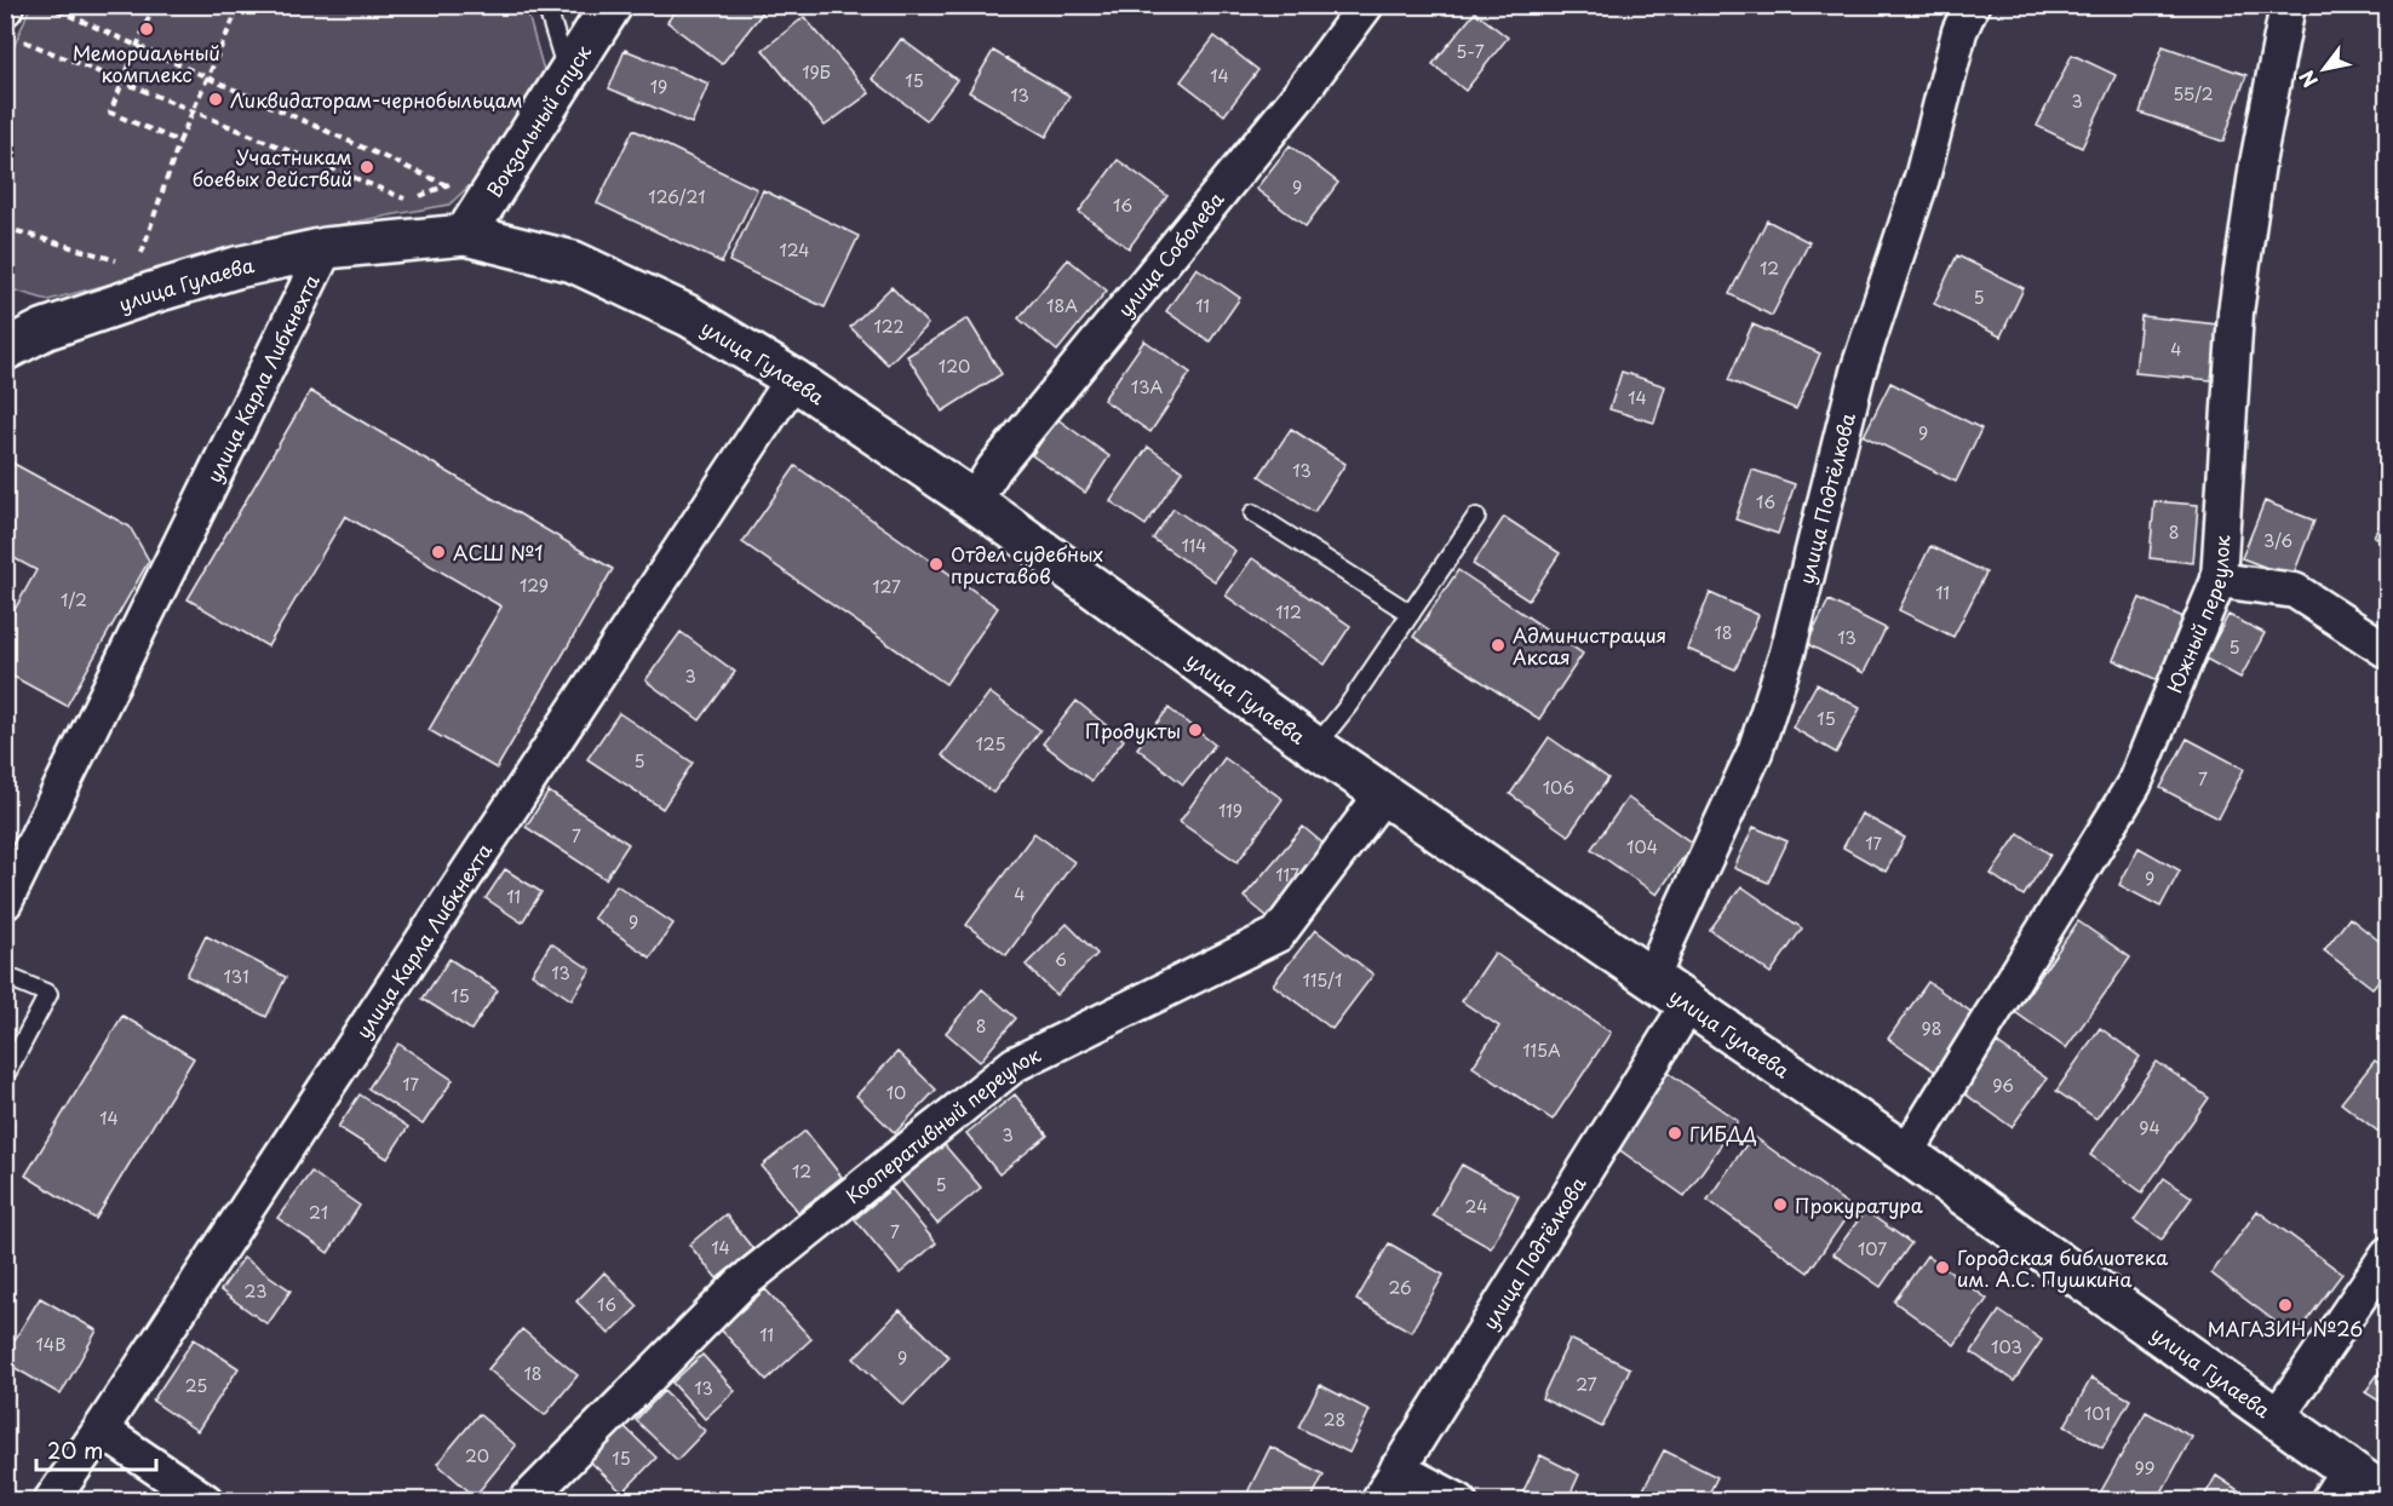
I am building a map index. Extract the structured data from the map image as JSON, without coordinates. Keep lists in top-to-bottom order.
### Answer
{
  "streets": {
    "main road": ["Вокзальный спуск", "улица Гулаева"],
    "street": [
      "улица Соболева",
      "улица Карла Либкнехта",
      "улица Подтёлкова",
      "Южный переулок",
      "Кооперативный переулок"
    ]
  },
  "crossings": [
    ["Вокзальный спуск", "улица Гулаева"],
    ["улица Соболева", "улица Гулаева"],
    ["улица Гулаева", "улица Карла Либкнехта"],
    ["улица Гулаева", "улица Подтёлкова"],
    ["улица Гулаева", "Южный переулок"],
    ["улица Гулаева", "Кооперативный переулок"]
  ],
  "places": [
    "Мемориальный комплекс",
    "Ликвидаторам-чернобыльцам",
    "Участникам боевых действий",
    "АСШ №1",
    "Отдел судебных приставов",
    "Администрация Аксая",
    "Продукты",
    "ГИБДД",
    "Прокуратура",
    "Городская библиотека им. А.С. Пушкина",
    "МАГАЗИН №26"
  ],
  "house_numbers": [
    "5-7",
    "19Б",
    "14",
    "15",
    "19",
    "55/2",
    "13",
    "3",
    "9",
    "126/21",
    "16",
    "124",
    "12",
    "5",
    "18А",
    "11",
    "122",
    "4",
    "120",
    "13А",
    "14",
    "9",
    "13",
    "16",
    "8",
    "3/6",
    "114",
    "129",
    "127",
    "11",
    "1/2",
    "112",
    "18",
    "13",
    "5",
    "3",
    "15",
    "125",
    "5",
    "7",
    "106",
    "119",
    "7",
    "17",
    "104",
    "117",
    "9",
    "4",
    "11",
    "9",
    "6",
    "13",
    "131",
    "115/1",
    "15",
    "8",
    "98",
    "115А",
    "17",
    "96",
    "10",
    "14",
    "94",
    "3",
    "12",
    "5",
    "24",
    "21",
    "7",
    "14",
    "107",
    "26",
    "23",
    "16",
    "11",
    "14В",
    "103",
    "9",
    "18",
    "27",
    "25",
    "13",
    "101",
    "28",
    "20",
    "15",
    "99"
  ],
  "scale_bar": "20 m",
  "north": "bottom left"
}
